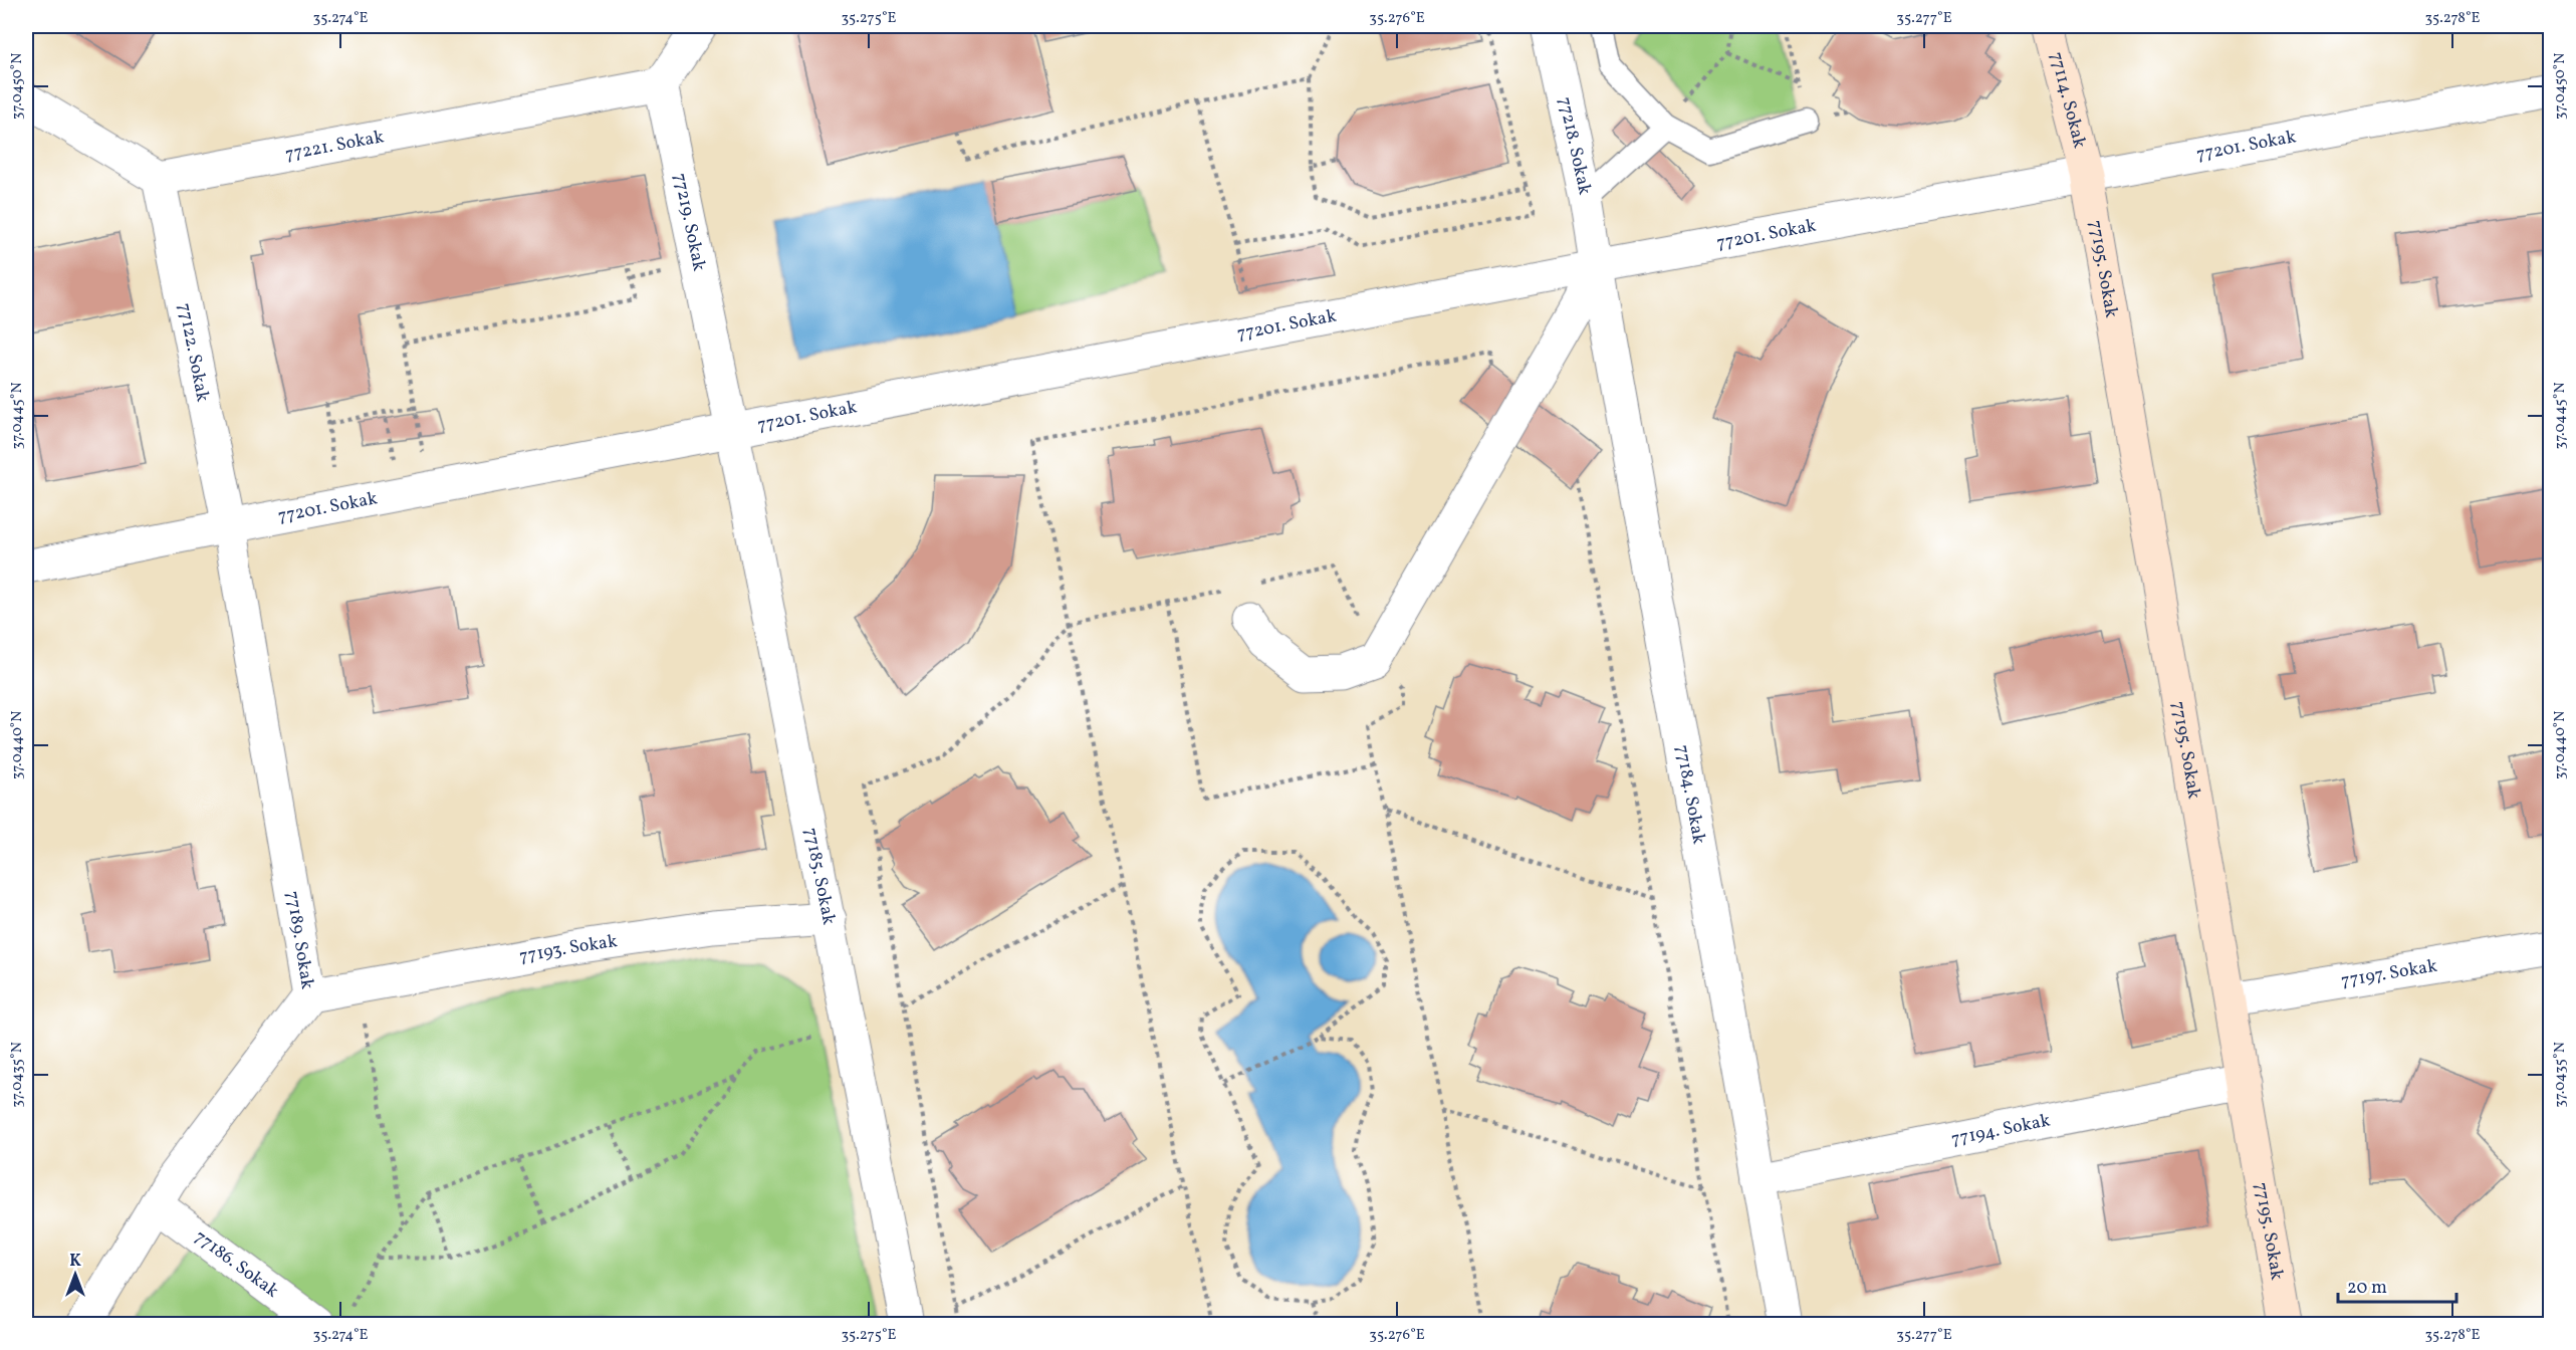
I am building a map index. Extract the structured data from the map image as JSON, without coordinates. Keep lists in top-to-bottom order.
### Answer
{
  "streets": {
    "main road": ["77114. Sokak", "77195. Sokak"],
    "street": [
      "77221. Sokak",
      "77218. Sokak",
      "77201. Sokak",
      "77219. Sokak",
      "77122. Sokak",
      "77184. Sokak",
      "77185. Sokak",
      "77189. Sokak",
      "77193. Sokak",
      "77197. Sokak",
      "77194. Sokak",
      "77186. Sokak"
    ]
  },
  "crossings": [
    ["77114. Sokak", "77201. Sokak"],
    ["77114. Sokak", "77195. Sokak"],
    ["77221. Sokak", "77219. Sokak"],
    ["77221. Sokak", "77122. Sokak"],
    ["77218. Sokak", "77201. Sokak"],
    ["77218. Sokak", "77184. Sokak"],
    ["77201. Sokak", "77219. Sokak"],
    ["77201. Sokak", "77195. Sokak"],
    ["77201. Sokak", "77122. Sokak"],
    ["77201. Sokak", "77184. Sokak"],
    ["77201. Sokak", "77185. Sokak"],
    ["77201. Sokak", "77189. Sokak"],
    ["77219. Sokak", "77185. Sokak"],
    ["77195. Sokak", "77197. Sokak"],
    ["77195. Sokak", "77194. Sokak"],
    ["77122. Sokak", "77189. Sokak"],
    ["77184. Sokak", "77194. Sokak"],
    ["77185. Sokak", "77193. Sokak"],
    ["77189. Sokak", "77193. Sokak"],
    ["77189. Sokak", "77186. Sokak"]
  ],
  "scale_bar": "20 m",
  "north": "top",
  "coordinates": [
    "35.274°E",
    "35.275°E",
    "35.276°E",
    "35.277°E",
    "35.278°E",
    "37.0450°N",
    "37.0445°N",
    "37.0440°N",
    "37.0435°N"
  ]
}
